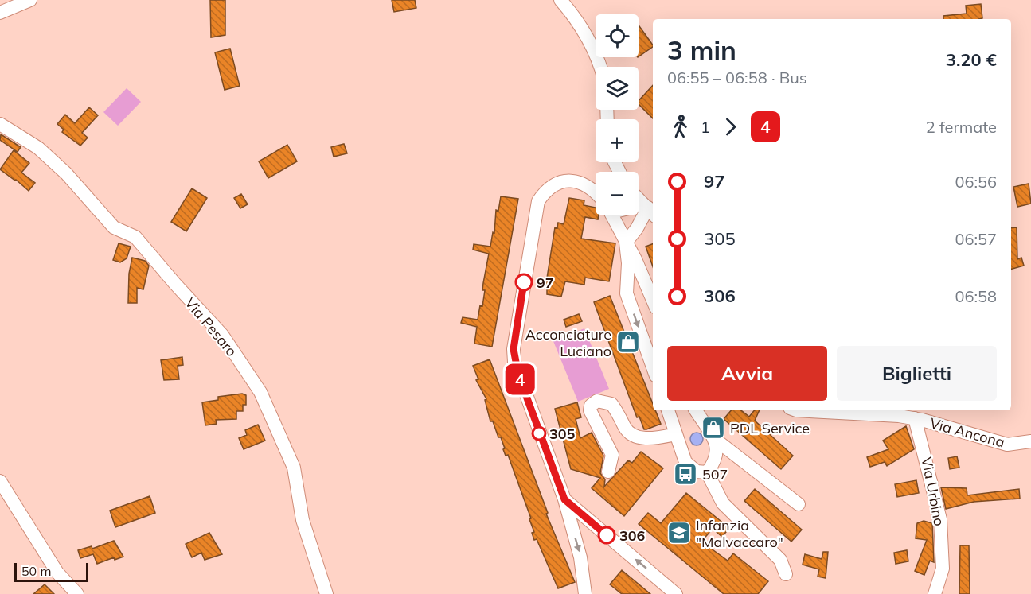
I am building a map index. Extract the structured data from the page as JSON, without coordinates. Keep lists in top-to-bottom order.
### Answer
{
  "streets": {
    "street": ["Via Pesaro", "Via Ancona", "Via Urbino"]
  },
  "crossings": [
    ["Via Ancona", "Via Urbino"]
  ],
  "places": {
    "other": ["97", "305", "306"],
    "shop": ["Acconciature Luciano", "PDL Service"],
    "bus stop": ["507"],
    "school or university": ["Infanzia \"Malvaccaro\""]
  },
  "lines": ["bus line 4"],
  "scale_bar": "50 m",
  "page": {
    "on_map": "4",
    "map_buttons": ["+", "−"],
    "heading": ["3 min", "06:55 – 06:58 · Bus", "3.20 €"],
    "legs": ["1", "4", "2 fermate"],
    "list": [
      {
        "name": "97",
        "value": "06:56"
      },
      {
        "name": "305",
        "value": "06:57"
      },
      {
        "name": "306",
        "value": "06:58"
      }
    ],
    "buttons": ["Avvia", "Biglietti"],
    "scale": "50 m"
  }
}
